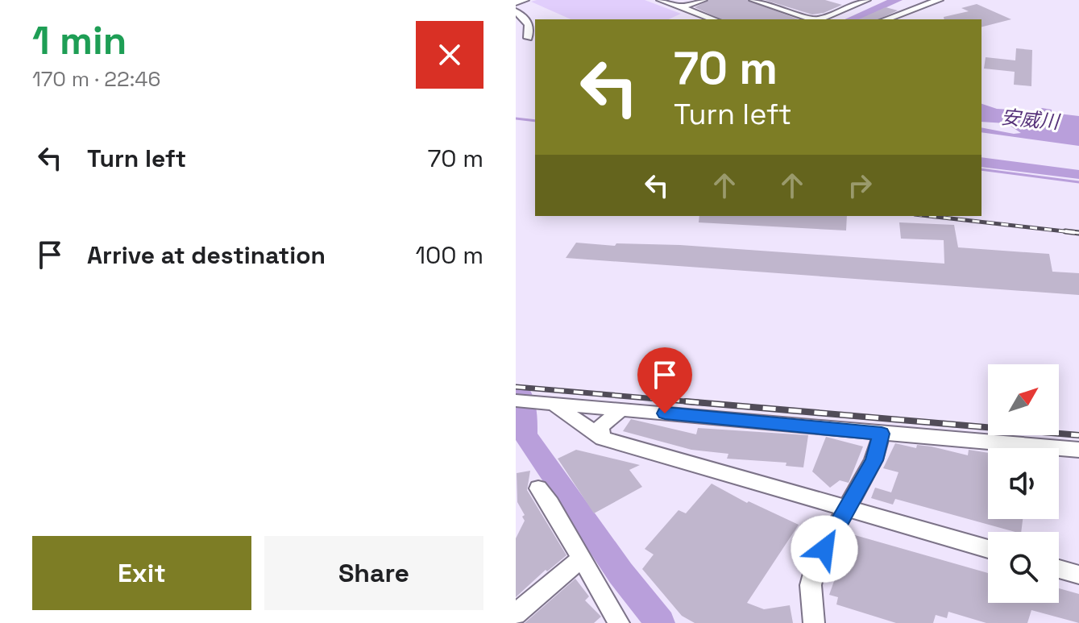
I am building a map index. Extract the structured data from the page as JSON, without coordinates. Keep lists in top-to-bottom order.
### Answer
{
  "water": ["安威川"],
  "north": "top right",
  "page": {
    "heading": ["1 min", "170 m · 22:46"],
    "turn": ["70 m", "Turn left"],
    "list": [
      {
        "name": "Turn left",
        "value": "70 m"
      },
      {
        "name": "Arrive at destination",
        "value": "100 m"
      }
    ],
    "buttons": ["Exit", "Share"]
  }
}
